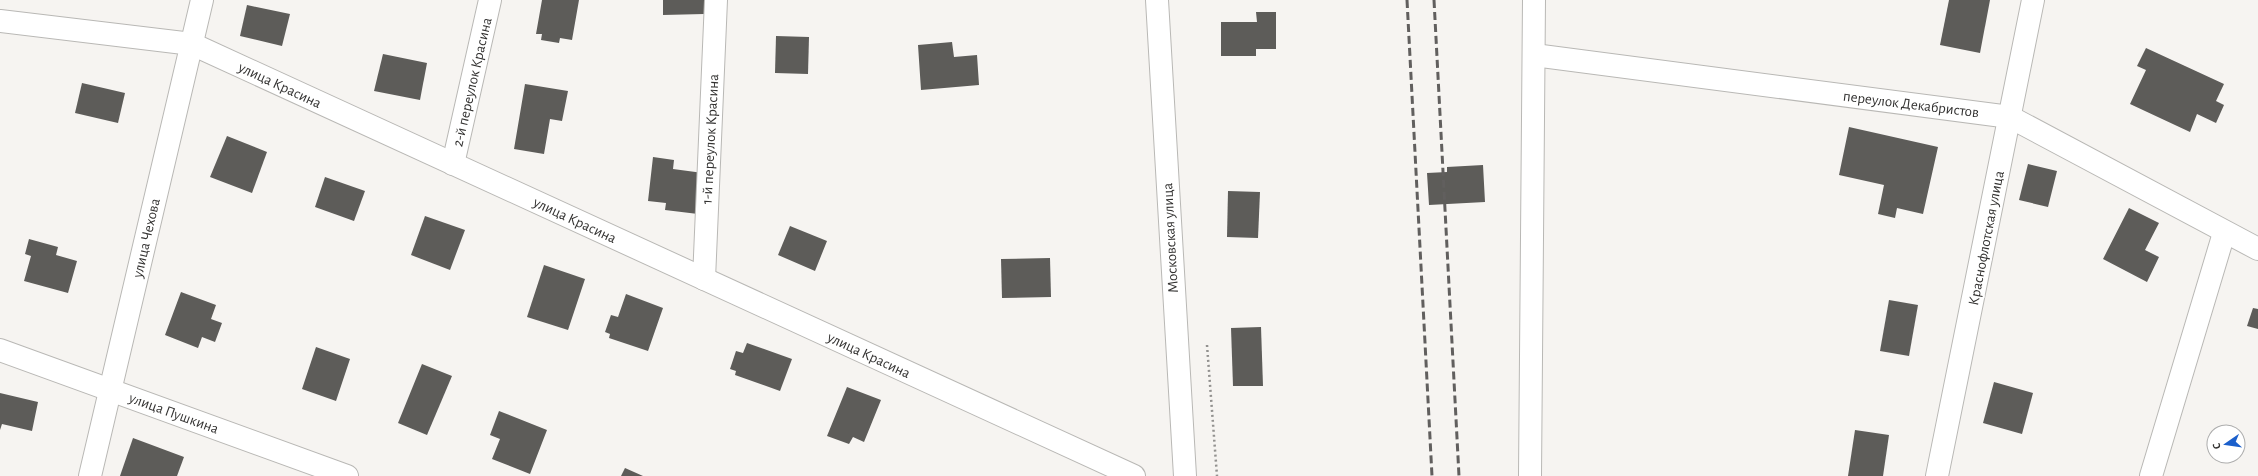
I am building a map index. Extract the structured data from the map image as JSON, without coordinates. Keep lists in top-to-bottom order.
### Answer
{
  "streets": {
    "street": [
      "2-й переулок Красина",
      "улица Красина",
      "переулок Декабристов",
      "1-й переулок Красина",
      "улица Чехова",
      "Московская улица",
      "Краснофлотская улица",
      "улица Пушкина"
    ]
  },
  "crossings": [
    ["2-й переулок Красина", "улица Красина"],
    ["улица Красина", "1-й переулок Красина"],
    ["улица Красина", "улица Чехова"],
    ["переулок Декабристов", "Краснофлотская улица"],
    ["улица Чехова", "улица Пушкина"]
  ],
  "north": "left"
}
